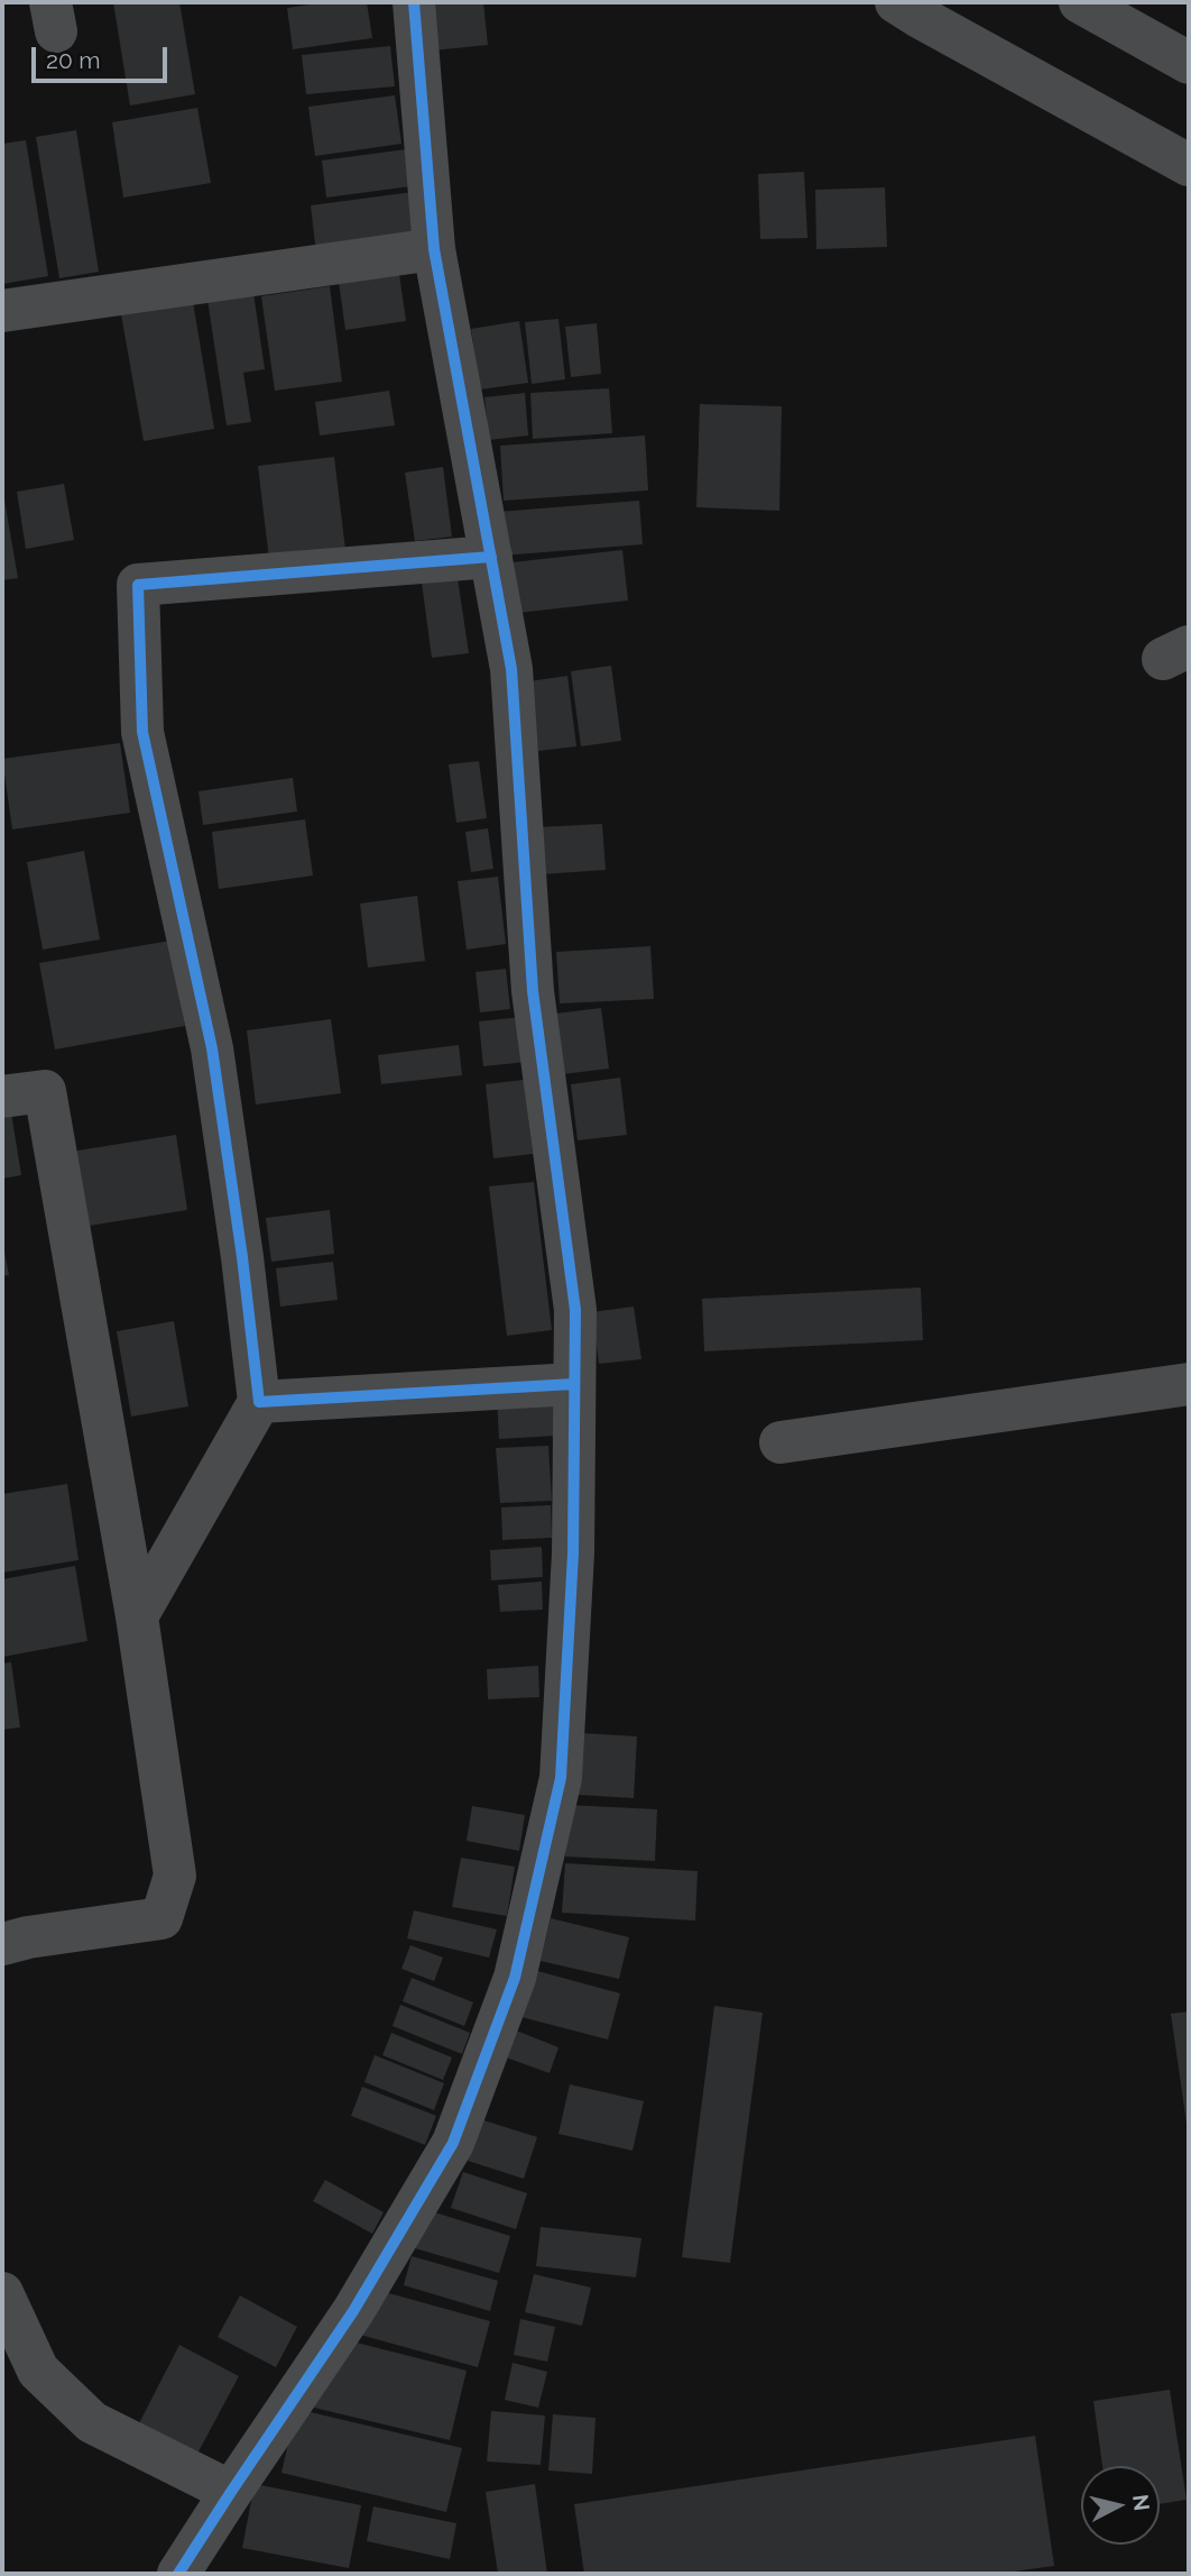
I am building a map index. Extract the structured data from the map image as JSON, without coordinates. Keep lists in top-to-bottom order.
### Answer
{
  "scale_bar": "20 m",
  "north": "right"
}
